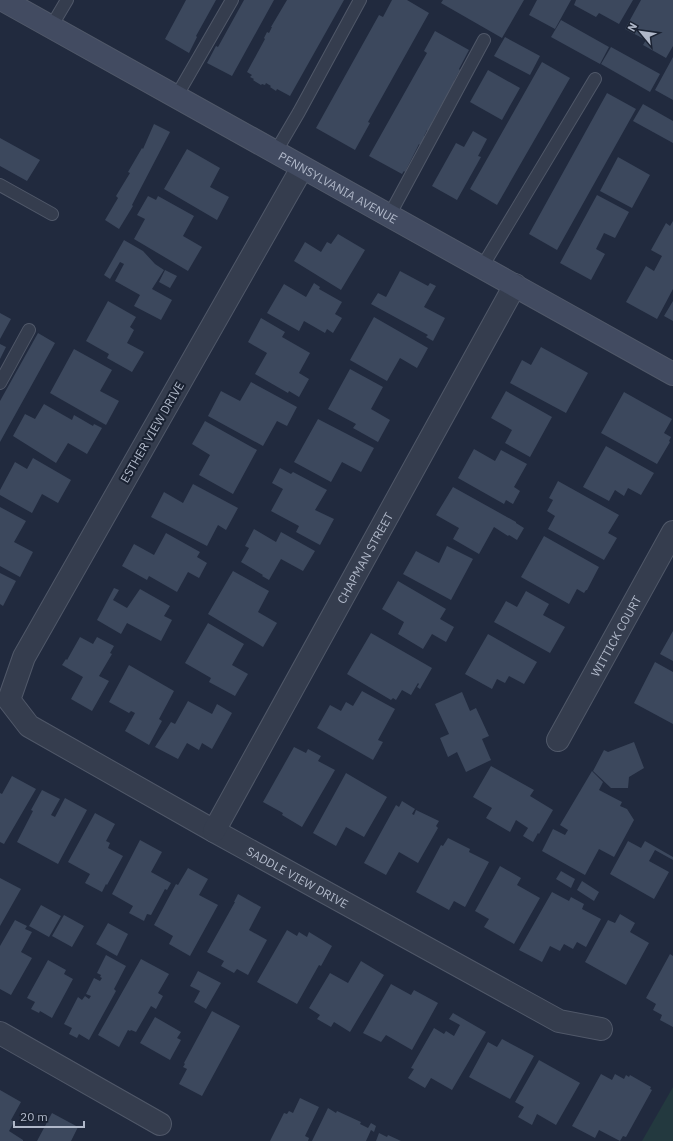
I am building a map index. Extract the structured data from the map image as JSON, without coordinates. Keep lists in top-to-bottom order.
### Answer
{
  "streets": {
    "street": [
      "PENNSYLVANIA AVENUE",
      "ESTHER VIEW DRIVE",
      "CHAPMAN STREET",
      "WITTICK COURT",
      "SADDLE VIEW DRIVE"
    ]
  },
  "crossings": [
    ["PENNSYLVANIA AVENUE", "ESTHER VIEW DRIVE"],
    ["PENNSYLVANIA AVENUE", "CHAPMAN STREET"],
    ["ESTHER VIEW DRIVE", "SADDLE VIEW DRIVE"],
    ["CHAPMAN STREET", "SADDLE VIEW DRIVE"]
  ],
  "scale_bar": "20 m",
  "north": "top left"
}
